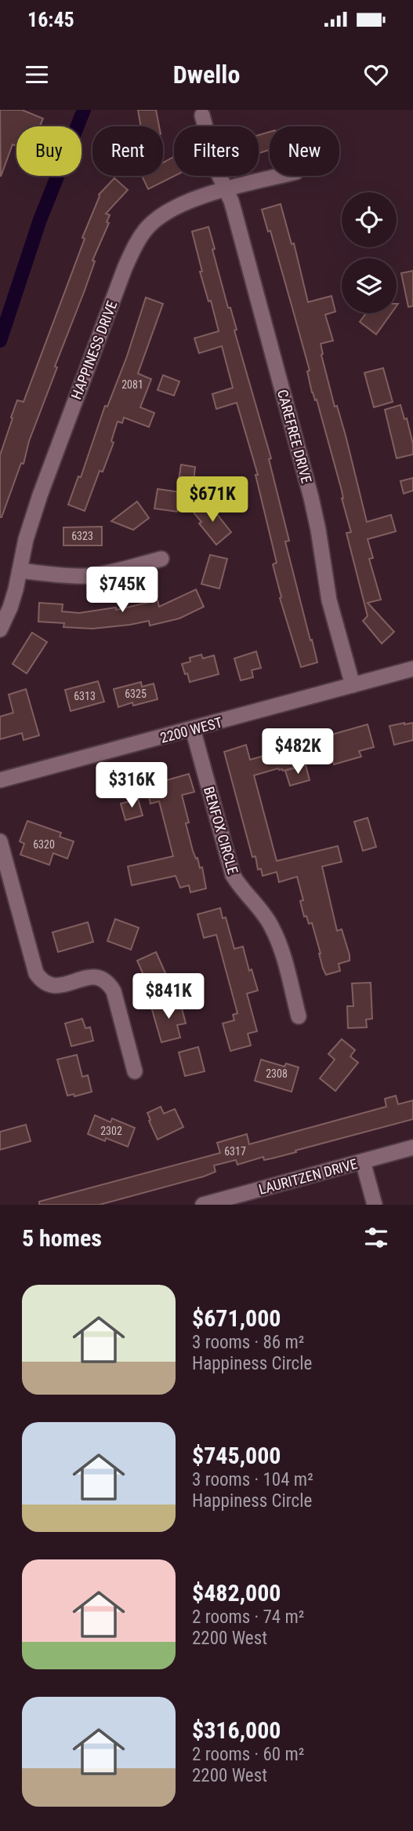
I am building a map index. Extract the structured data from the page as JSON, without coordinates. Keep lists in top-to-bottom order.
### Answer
{
  "streets": {
    "street": [
      "HAPPINESS DRIVE",
      "CAREFREE DRIVE",
      "2200 WEST",
      "BENFOX CIRCLE",
      "LAURITZEN DRIVE"
    ]
  },
  "crossings": [
    ["HAPPINESS DRIVE", "CAREFREE DRIVE"],
    ["CAREFREE DRIVE", "2200 WEST"],
    ["2200 WEST", "BENFOX CIRCLE"]
  ],
  "house_numbers": [
    "2081",
    "6323",
    "6325",
    "6313",
    "6320",
    "2308",
    "2302",
    "6317"
  ],
  "page": {
    "status": "16:45",
    "header": "Dwello",
    "chip": [
      "Buy",
      "Rent",
      "Filters",
      "New"
    ],
    "price": [
      "$671K",
      "$745K",
      "$482K",
      "$316K",
      "$841K"
    ],
    "heading": "5 homes",
    "list": [
      {
        "name": "$671,000",
        "note": "3 rooms · 86 m² · Happiness Circle"
      },
      {
        "name": "$745,000",
        "note": "3 rooms · 104 m² · Happiness Circle"
      },
      {
        "name": "$482,000",
        "note": "2 rooms · 74 m² · 2200 West"
      },
      {
        "name": "$316,000",
        "note": "2 rooms · 60 m² · 2200 West"
      }
    ]
  }
}
